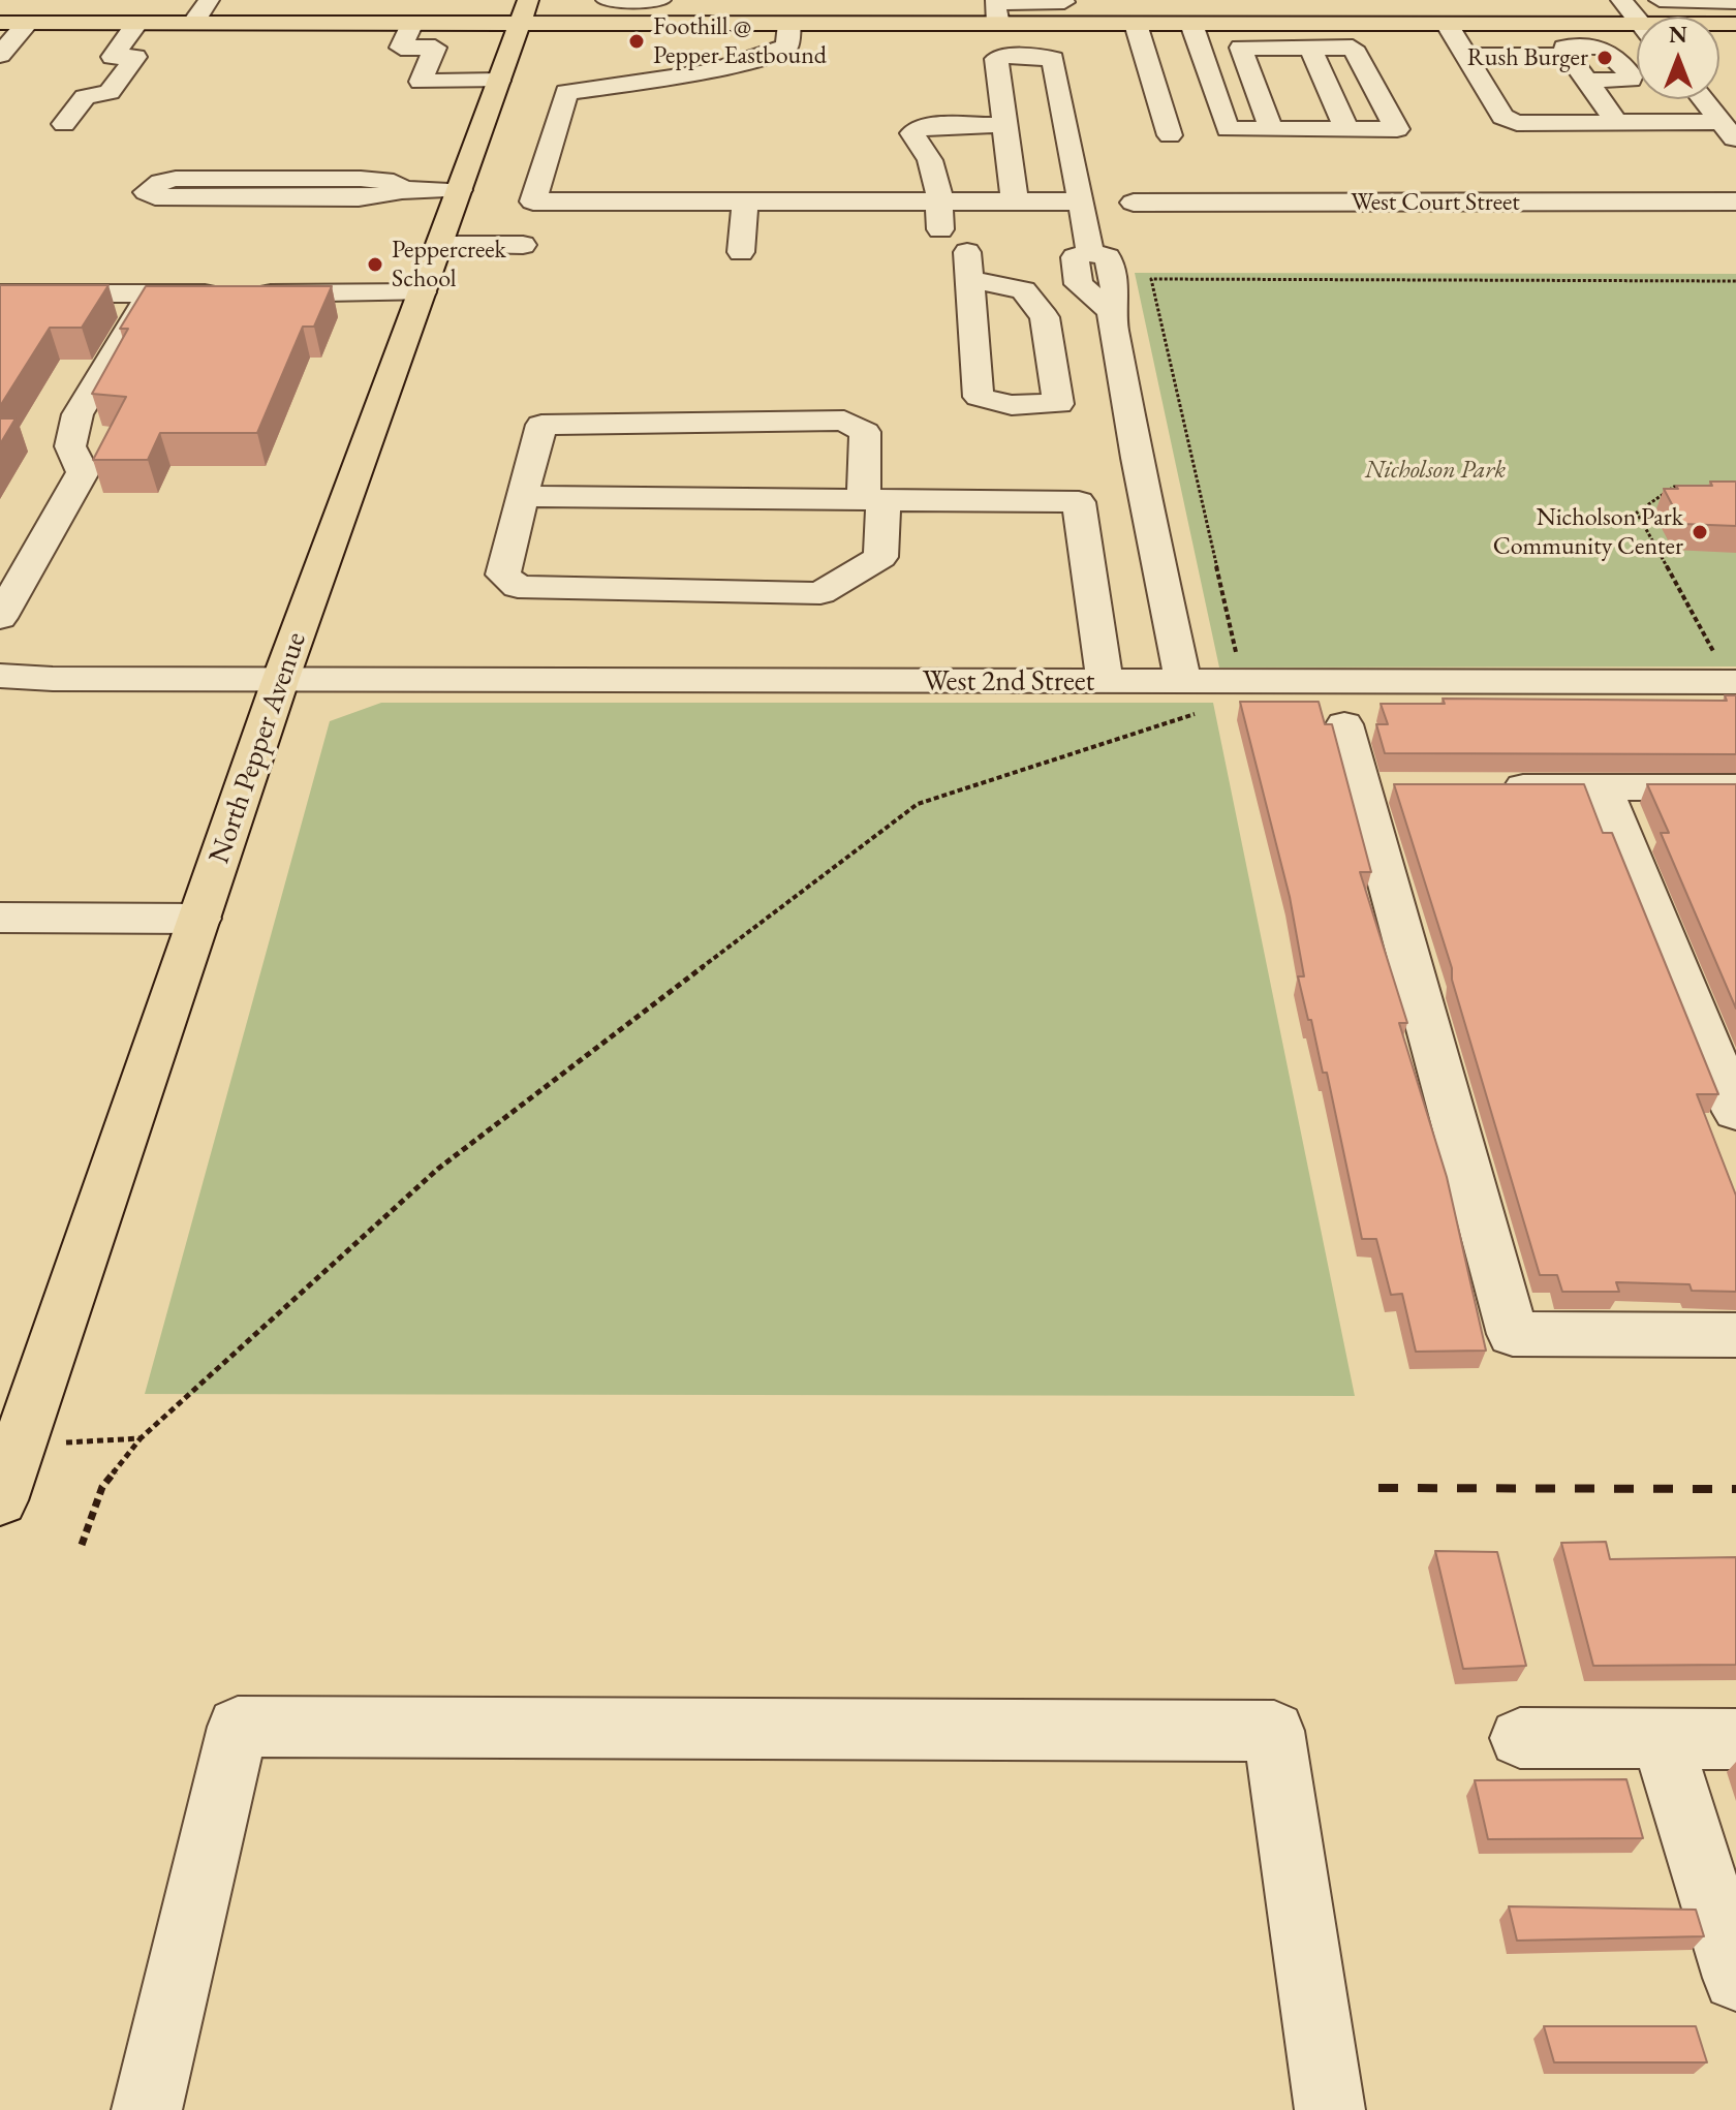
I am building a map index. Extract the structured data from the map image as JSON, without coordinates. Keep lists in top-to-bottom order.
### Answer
{
  "streets": {
    "main road": ["North Pepper Avenue"],
    "street": ["West Court Street", "West 2nd Street"]
  },
  "crossings": [
    ["West 2nd Street", "North Pepper Avenue"]
  ],
  "parks": ["Nicholson Park"],
  "places": [
    "Foothill @ Pepper Eastbound",
    "Rush Burger",
    "Peppercreek School",
    "Nicholson Park Community Center"
  ],
  "north": "top"
}
